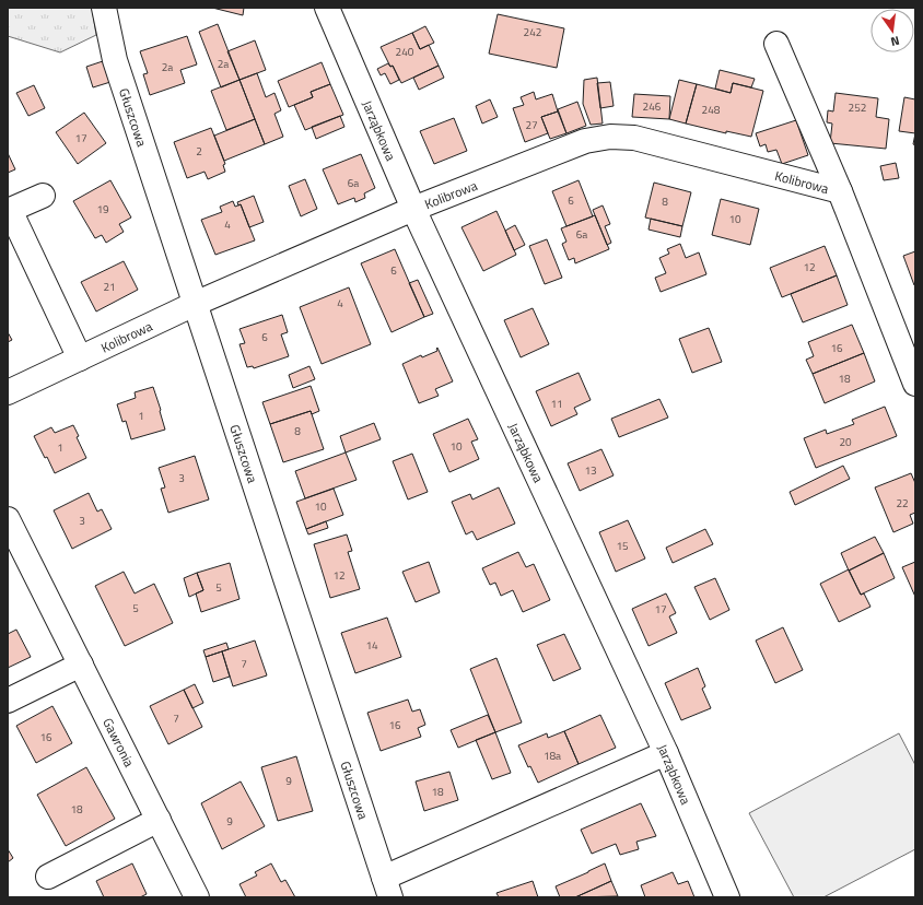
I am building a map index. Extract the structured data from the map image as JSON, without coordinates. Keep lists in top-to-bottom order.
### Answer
{
  "streets": {
    "street": [
      "Głuszcowa",
      "Jarząbkowa",
      "Kolibrowa",
      "Gawronia"
    ]
  },
  "crossings": [
    ["Głuszcowa", "Kolibrowa"],
    ["Jarząbkowa", "Kolibrowa"]
  ],
  "house_numbers": [
    "242",
    "240",
    "2a",
    "2a",
    "246",
    "252",
    "248",
    "27",
    "17",
    "2",
    "6a",
    "6",
    "8",
    "19",
    "10",
    "4",
    "6a",
    "12",
    "6",
    "21",
    "4",
    "6",
    "16",
    "18",
    "11",
    "1",
    "8",
    "20",
    "10",
    "1",
    "13",
    "3",
    "22",
    "10",
    "3",
    "15",
    "12",
    "5",
    "5",
    "17",
    "14",
    "7",
    "7",
    "16",
    "16",
    "18a",
    "9",
    "18",
    "18",
    "9"
  ],
  "north": "bottom"
}
